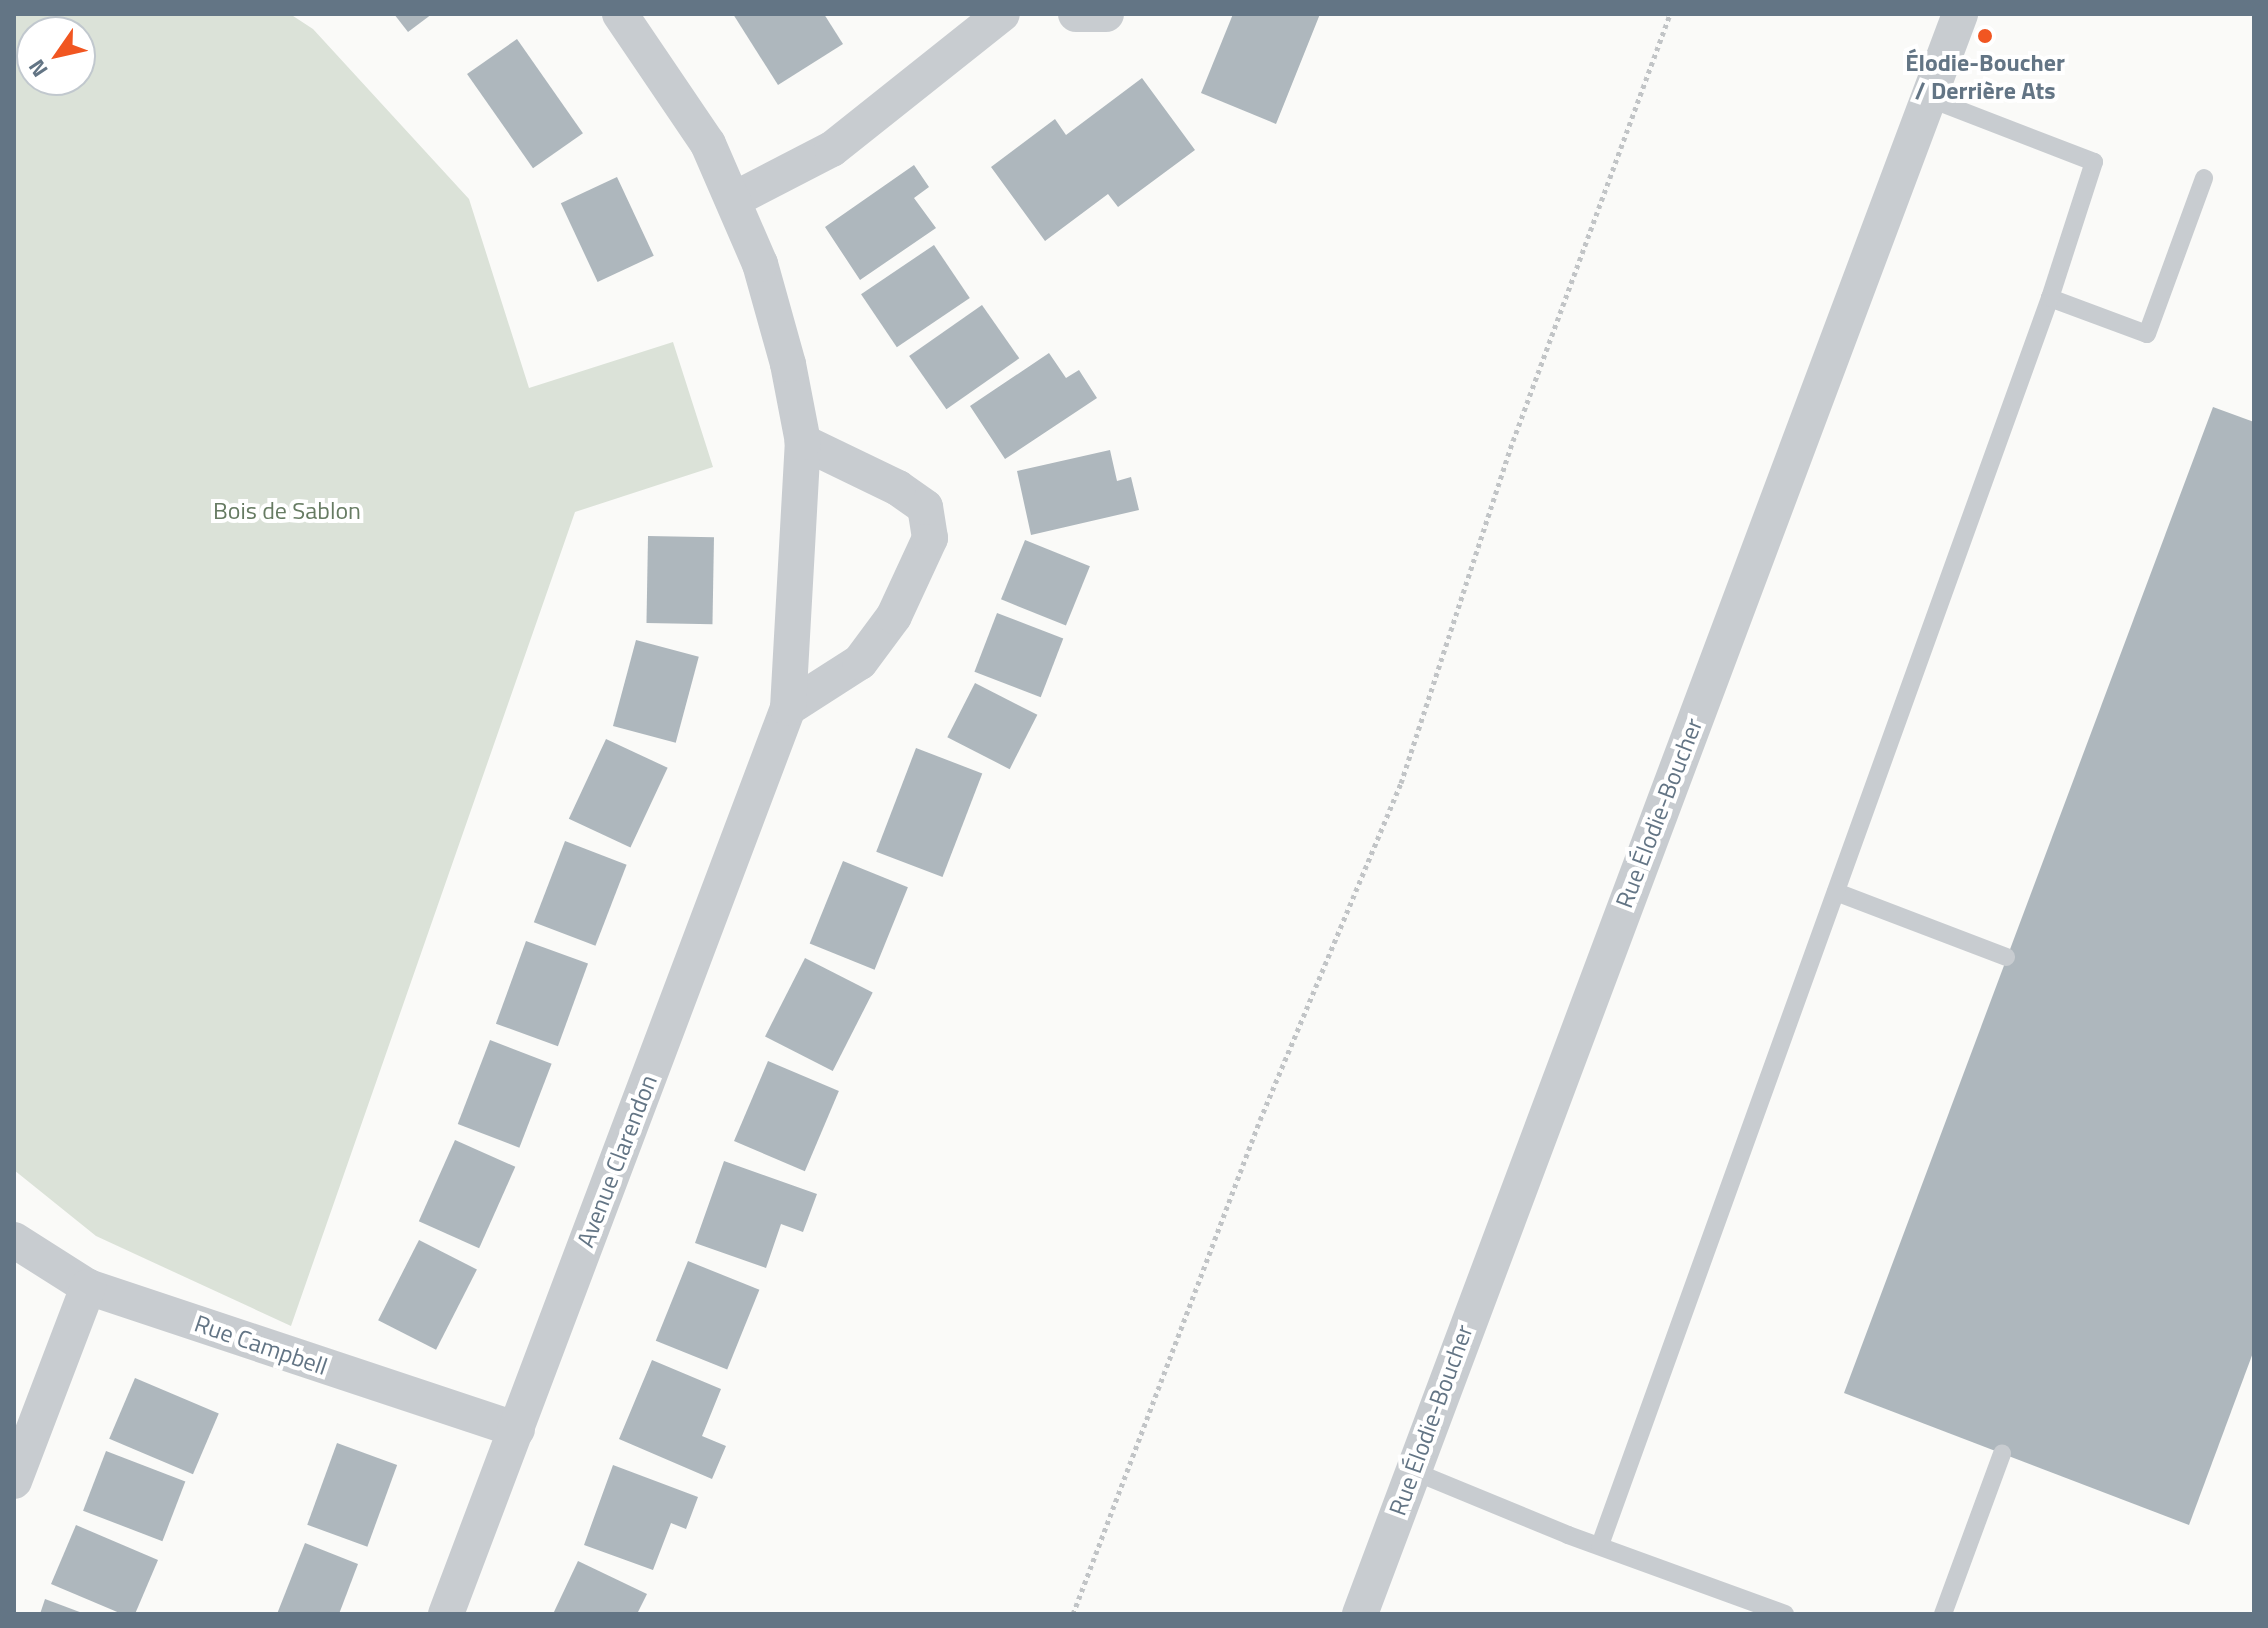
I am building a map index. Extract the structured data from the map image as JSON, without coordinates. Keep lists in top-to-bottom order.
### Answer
{
  "streets": {
    "street": ["Rue Élodie-Boucher", "Avenue Clarendon", "Rue Campbell"]
  },
  "crossings": [
    ["Avenue Clarendon", "Rue Campbell"]
  ],
  "parks": ["Bois de Sablon"],
  "places": ["Élodie-Boucher / Derrière Ats"],
  "north": "bottom left"
}
